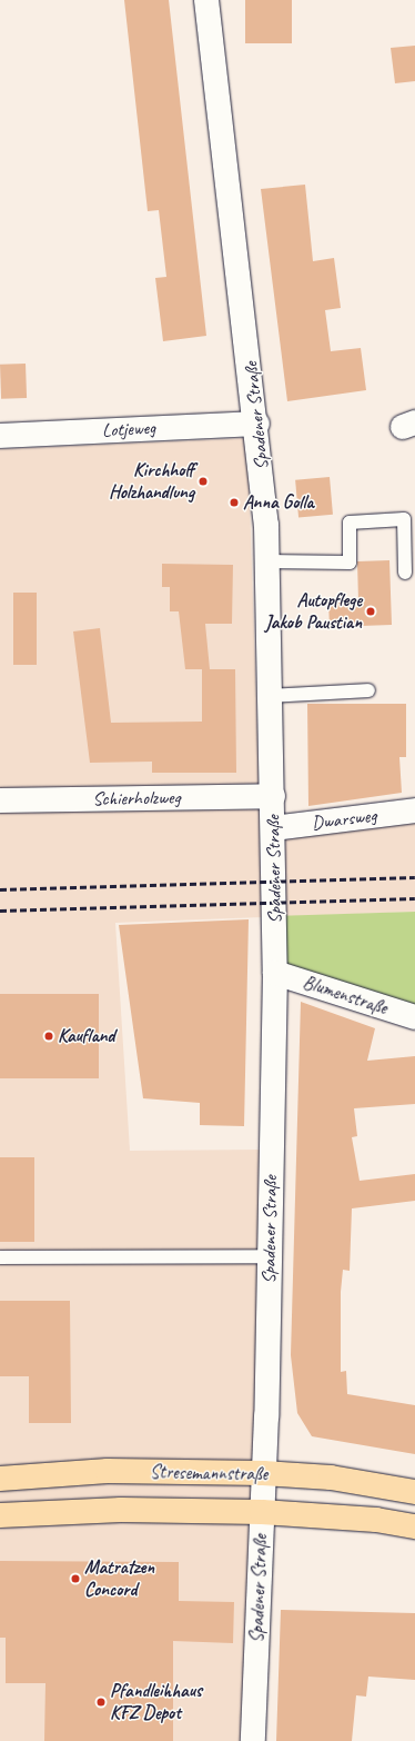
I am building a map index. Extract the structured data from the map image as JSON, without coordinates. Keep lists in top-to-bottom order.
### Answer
{
  "streets": {
    "main road": ["Stresemannstraße"],
    "street": [
      "Spadener Straße",
      "Lotjeweg",
      "Schierholzweg",
      "Dwarsweg",
      "Blumenstraße"
    ]
  },
  "crossings": [
    ["Spadener Straße", "Lotjeweg"],
    ["Spadener Straße", "Schierholzweg"],
    ["Spadener Straße", "Dwarsweg"],
    ["Spadener Straße", "Blumenstraße"],
    ["Spadener Straße", "Stresemannstraße"]
  ],
  "places": [
    "Kirchhoff Holzhandlung",
    "Anna Golla",
    "Autopflege Jakob Paustian",
    "Kaufland",
    "Matratzen Concord",
    "Pfandleihhaus KFZ Depot"
  ]
}
